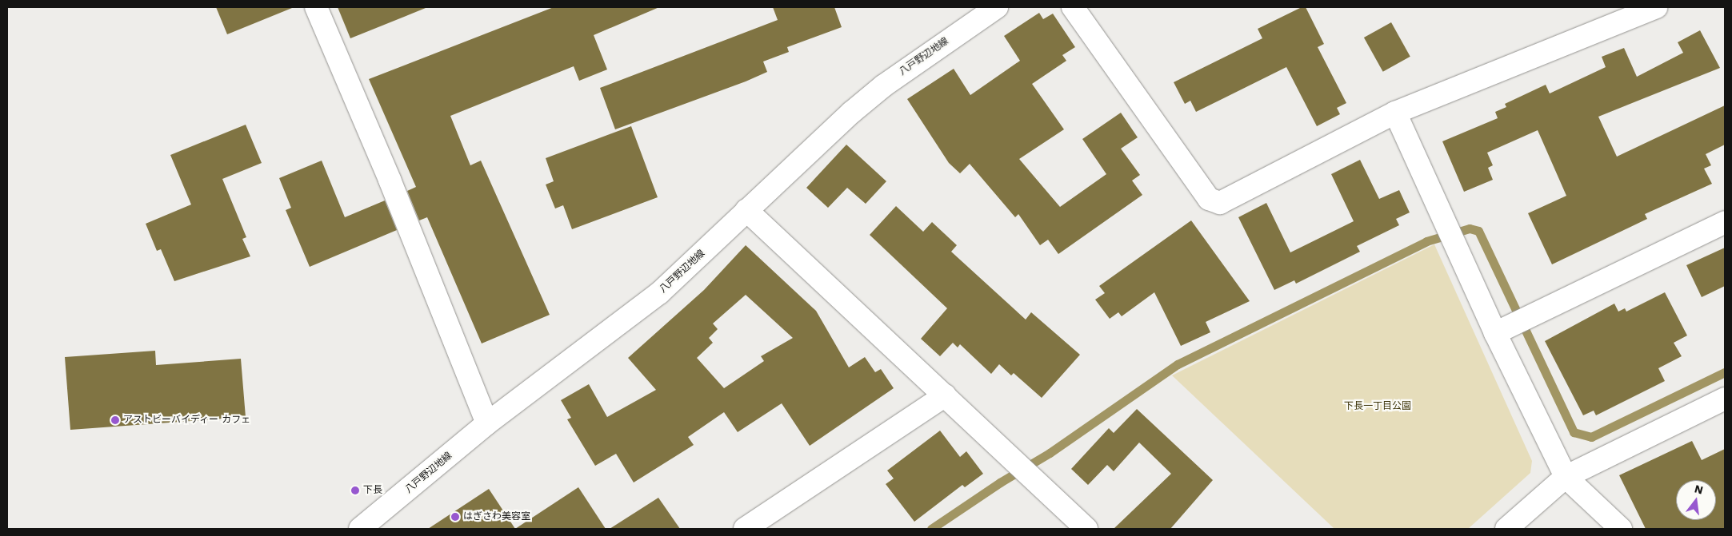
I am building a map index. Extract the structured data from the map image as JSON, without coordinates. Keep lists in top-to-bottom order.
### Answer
{
  "streets": {
    "street": ["八戸野辺地線"]
  },
  "parks": ["下長一丁目公園"],
  "places": ["アストビーバイディー カフェ", "下長", "はぎさわ美容室"],
  "north": "top"
}
